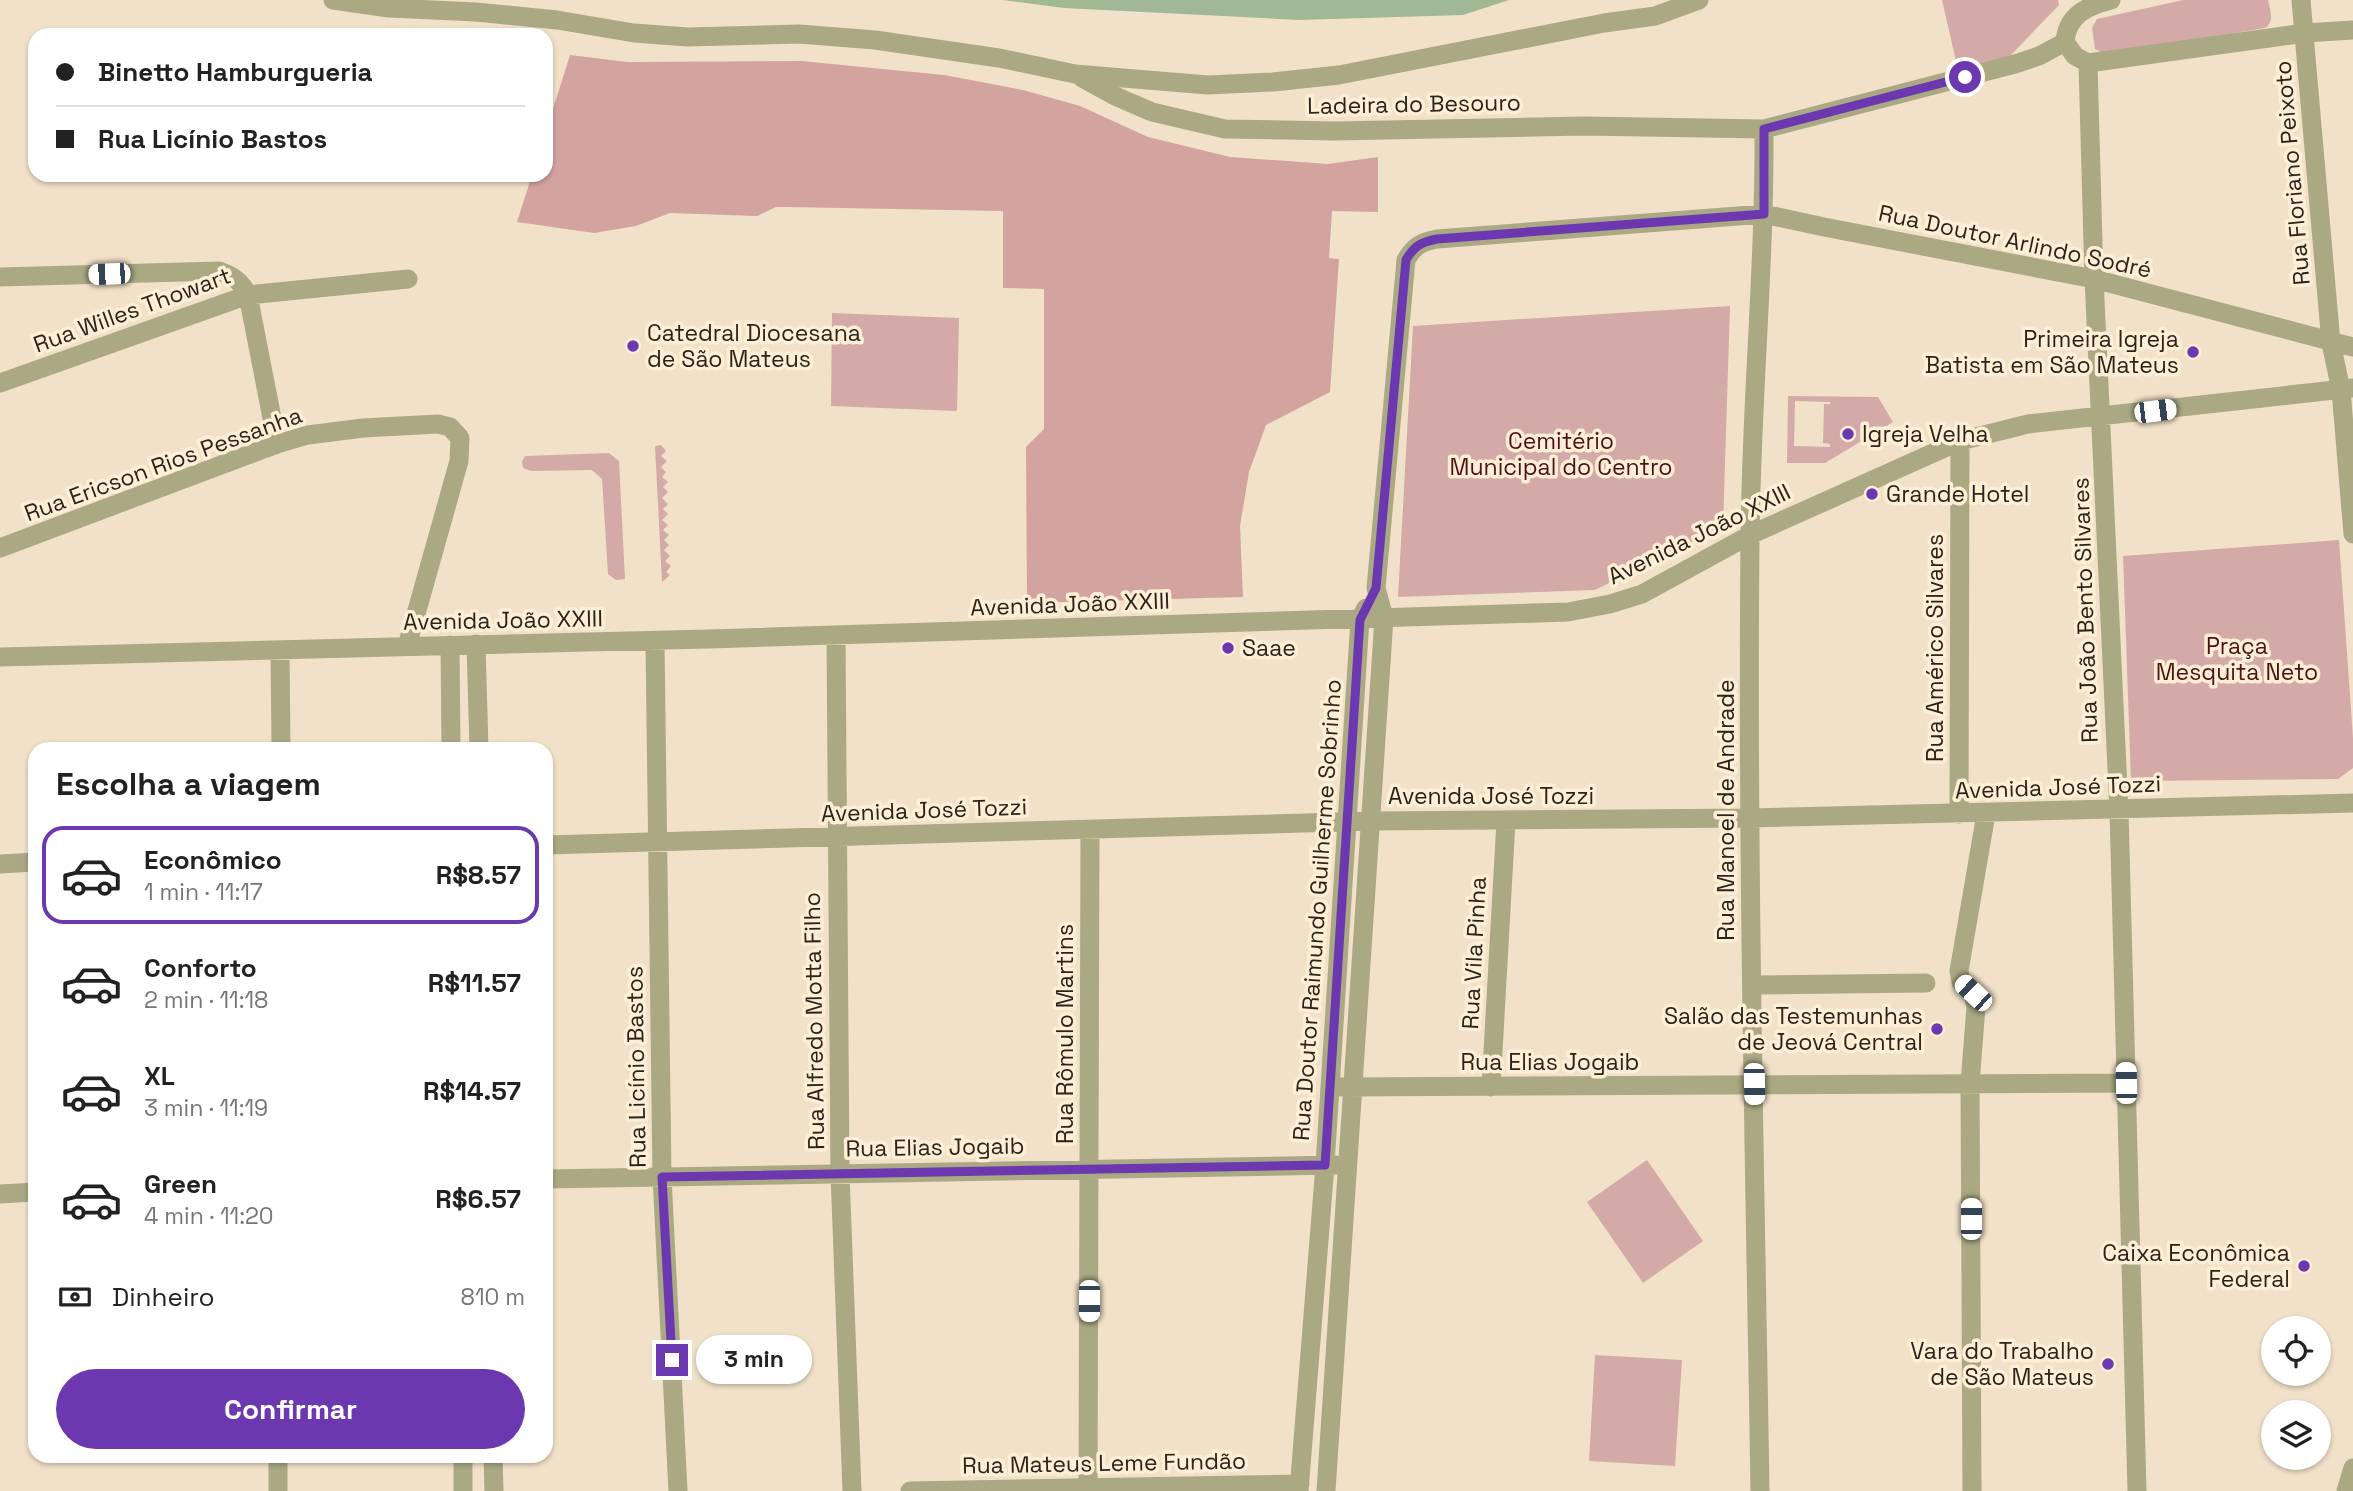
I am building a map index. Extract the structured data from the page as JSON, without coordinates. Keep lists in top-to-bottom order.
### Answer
{
  "streets": {
    "street": [
      "Ladeira do Besouro",
      "Rua Floriano Peixoto",
      "Rua Doutor Arlindo Sodré",
      "Rua Willes Thowart",
      "Rua Ericson Rios Pessanha",
      "Avenida João XXIII",
      "Rua João Bento Silvares",
      "Rua Américo Silvares",
      "Avenida José Tozzi",
      "Rua Manoel de Andrade",
      "Rua Doutor Raimundo Guilherme Sobrinho",
      "Rua Vila Pinha",
      "Rua Alfredo Motta Filho",
      "Rua Rômulo Martins",
      "Rua Elias Jogaib",
      "Rua Licínio Bastos",
      "Rua Mateus Leme Fundão"
    ]
  },
  "crossings": [
    ["Ladeira do Besouro", "Rua Manoel de Andrade"],
    ["Rua Floriano Peixoto", "Rua Doutor Arlindo Sodré"],
    ["Rua Doutor Arlindo Sodré", "Rua João Bento Silvares"],
    ["Rua Doutor Arlindo Sodré", "Rua Manoel de Andrade"],
    ["Rua Doutor Arlindo Sodré", "Rua Doutor Raimundo Guilherme Sobrinho"],
    ["Rua Ericson Rios Pessanha", "Avenida João XXIII"],
    ["Avenida João XXIII", "Rua João Bento Silvares"],
    ["Avenida João XXIII", "Rua Américo Silvares"],
    ["Avenida João XXIII", "Rua Manoel de Andrade"],
    ["Avenida João XXIII", "Rua Doutor Raimundo Guilherme Sobrinho"],
    ["Avenida João XXIII", "Rua Alfredo Motta Filho"],
    ["Avenida João XXIII", "Rua Licínio Bastos"],
    ["Rua João Bento Silvares", "Avenida José Tozzi"],
    ["Rua João Bento Silvares", "Rua Elias Jogaib"],
    ["Rua Américo Silvares", "Avenida José Tozzi"],
    ["Avenida José Tozzi", "Rua Manoel de Andrade"],
    ["Avenida José Tozzi", "Rua Doutor Raimundo Guilherme Sobrinho"],
    ["Avenida José Tozzi", "Rua Vila Pinha"],
    ["Avenida José Tozzi", "Rua Alfredo Motta Filho"],
    ["Avenida José Tozzi", "Rua Rômulo Martins"],
    ["Avenida José Tozzi", "Rua Licínio Bastos"],
    ["Rua Manoel de Andrade", "Rua Elias Jogaib"],
    ["Rua Doutor Raimundo Guilherme Sobrinho", "Rua Elias Jogaib"],
    ["Rua Doutor Raimundo Guilherme Sobrinho", "Rua Mateus Leme Fundão"],
    ["Rua Vila Pinha", "Rua Elias Jogaib"],
    ["Rua Alfredo Motta Filho", "Rua Elias Jogaib"],
    ["Rua Rômulo Martins", "Rua Elias Jogaib"],
    ["Rua Rômulo Martins", "Rua Mateus Leme Fundão"],
    ["Rua Elias Jogaib", "Rua Licínio Bastos"]
  ],
  "parks": ["Cemitério Municipal do Centro", "Praça Mesquita Neto"],
  "places": [
    "Catedral Diocesana de São Mateus",
    "Primeira Igreja Batista em São Mateus",
    "Igreja Velha",
    "Grande Hotel",
    "Saae",
    "Salão das Testemunhas de Jeová Central",
    "Caixa Econômica Federal",
    "Vara do Trabalho de São Mateus"
  ],
  "page": {
    "banner": ["Binetto Hamburgueria", "Rua Licínio Bastos"],
    "heading": "Escolha a viagem",
    "list": [
      {
        "name": "Econômico",
        "note": "1 min · 11:17",
        "value": "R$8.57"
      },
      {
        "name": "Conforto",
        "note": "2 min · 11:18",
        "value": "R$11.57"
      },
      {
        "name": "XL",
        "note": "3 min · 11:19",
        "value": "R$14.57"
      },
      {
        "name": "Green",
        "note": "4 min · 11:20",
        "value": "R$6.57"
      }
    ],
    "pay": ["Dinheiro", "810 m"],
    "bubble": "3 min",
    "buttons": "Confirmar"
  }
}
